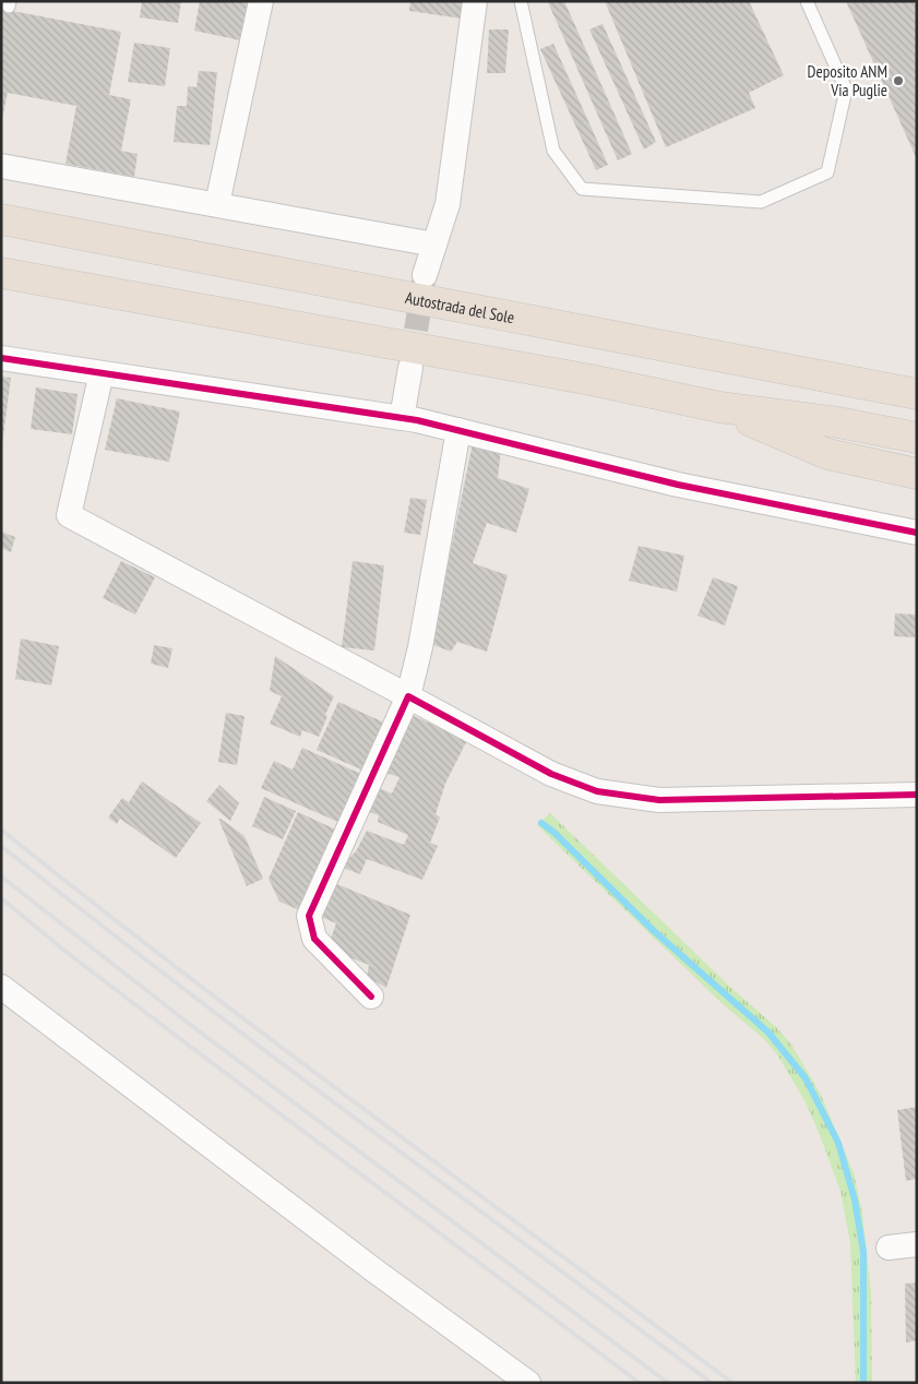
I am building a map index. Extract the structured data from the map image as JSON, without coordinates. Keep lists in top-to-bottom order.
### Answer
{
  "streets": {
    "highway": ["Autostrada del Sole"]
  },
  "places": ["Deposito ANM Via Puglie"]
}
